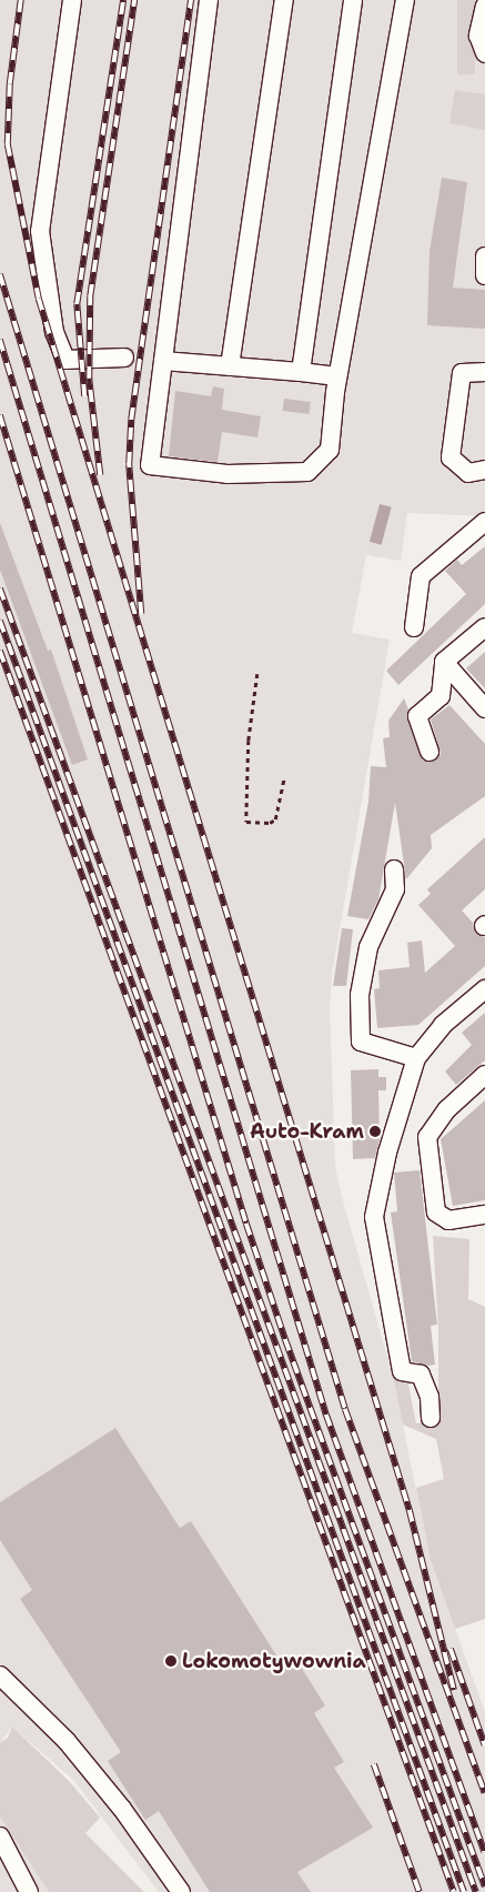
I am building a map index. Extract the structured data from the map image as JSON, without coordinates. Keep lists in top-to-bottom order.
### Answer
{
  "places": ["Auto-Kram", "Lokomotywownia"]
}
